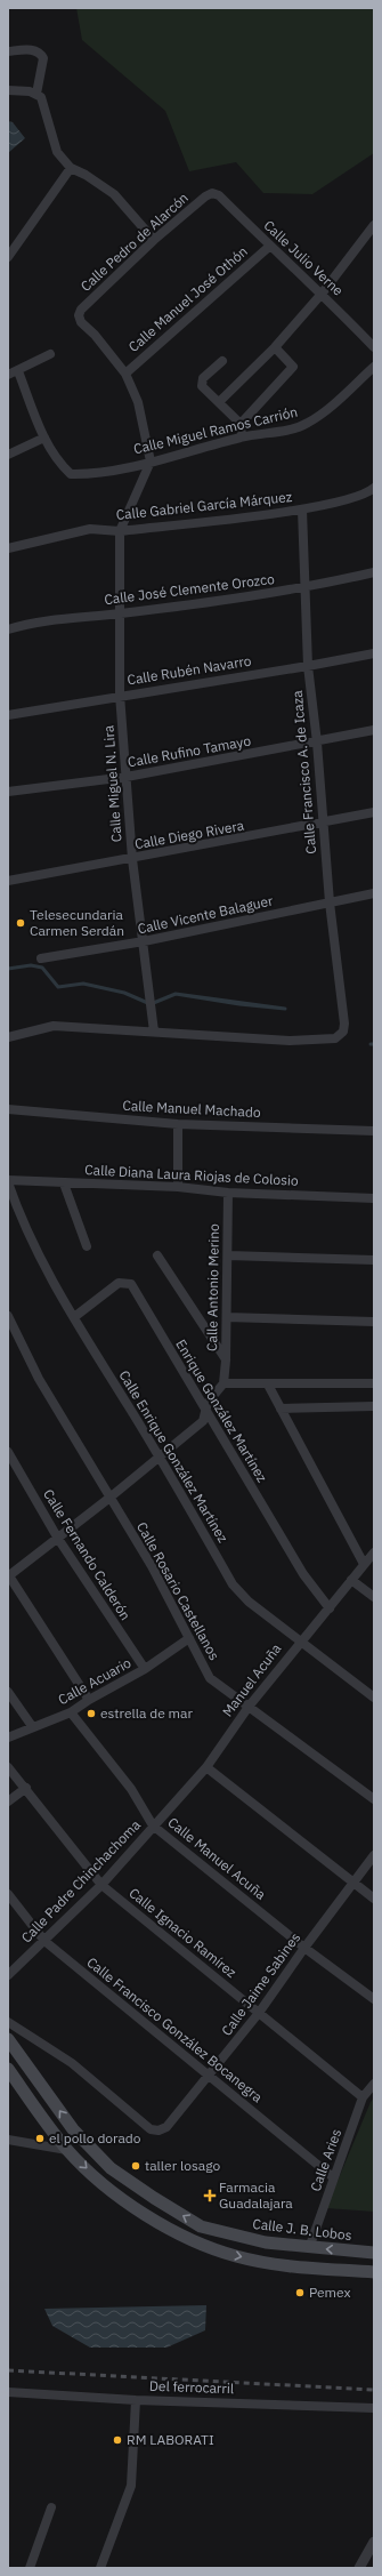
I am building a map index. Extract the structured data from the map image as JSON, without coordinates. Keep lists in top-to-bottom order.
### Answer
{
  "streets": {
    "main road": ["Calle J. B. Lobos"],
    "street": [
      "Calle Pedro de Alarcón",
      "Calle Julio Verne",
      "Calle Manuel José Othón",
      "Calle Miguel Ramos Carrión",
      "Calle Gabriel García Márquez",
      "Calle José Clemente Orozco",
      "Calle Rubén Navarro",
      "Calle Rufino Tamayo",
      "Calle Francisco A. de Icaza",
      "Calle Miguel N. Lira",
      "Calle Diego Rivera",
      "Calle Vicente Balaguer",
      "Calle Manuel Machado",
      "Calle Diana Laura Riojas de Colosio",
      "Calle Antonio Merino",
      "Enrique González Martínez",
      "Calle Enrique González Martínez",
      "Calle Fernando Calderón",
      "Calle Rosario Castellanos",
      "Manuel Acuña",
      "Calle Acuario",
      "Calle Manuel Acuña",
      "Calle Padre Chinchachoma",
      "Calle Ignacio Ramírez",
      "Calle Jaime Sabines",
      "Calle Francisco González Bocanegra",
      "Calle Aries",
      "Del ferrocarril"
    ]
  },
  "crossings": [
    ["Calle Pedro de Alarcón", "Calle Julio Verne"],
    ["Calle Pedro de Alarcón", "Calle Manuel José Othón"],
    ["Calle Julio Verne", "Calle Manuel José Othón"],
    ["Calle Gabriel García Márquez", "Calle Francisco A. de Icaza"],
    ["Calle Gabriel García Márquez", "Calle Miguel N. Lira"],
    ["Calle José Clemente Orozco", "Calle Francisco A. de Icaza"],
    ["Calle José Clemente Orozco", "Calle Miguel N. Lira"],
    ["Calle Rubén Navarro", "Calle Francisco A. de Icaza"],
    ["Calle Rubén Navarro", "Calle Miguel N. Lira"],
    ["Calle Rufino Tamayo", "Calle Francisco A. de Icaza"],
    ["Calle Rufino Tamayo", "Calle Miguel N. Lira"],
    ["Calle Francisco A. de Icaza", "Calle Miguel N. Lira"],
    ["Calle Francisco A. de Icaza", "Calle Diego Rivera"],
    ["Calle Francisco A. de Icaza", "Calle Vicente Balaguer"],
    ["Calle Miguel N. Lira", "Calle Diego Rivera"],
    ["Calle Miguel N. Lira", "Calle Vicente Balaguer"],
    ["Calle Diana Laura Riojas de Colosio", "Calle Antonio Merino"],
    ["Calle Diana Laura Riojas de Colosio", "Calle Enrique González Martínez"],
    ["Enrique González Martínez", "Calle Enrique González Martínez"],
    ["Enrique González Martínez", "Manuel Acuña"],
    ["Calle Enrique González Martínez", "Manuel Acuña"],
    ["Calle Fernando Calderón", "Calle Acuario"],
    ["Calle Rosario Castellanos", "Manuel Acuña"],
    ["Calle Rosario Castellanos", "Calle Acuario"],
    ["Manuel Acuña", "Calle Manuel Acuña"],
    ["Manuel Acuña", "Calle Padre Chinchachoma"],
    ["Calle Acuario", "Calle Manuel Acuña"],
    ["Calle Manuel Acuña", "Calle Padre Chinchachoma"],
    ["Calle Manuel Acuña", "Calle Jaime Sabines"],
    ["Calle Padre Chinchachoma", "Calle Ignacio Ramírez"],
    ["Calle Padre Chinchachoma", "Calle Francisco González Bocanegra"],
    ["Calle Ignacio Ramírez", "Calle Jaime Sabines"],
    ["Calle Ignacio Ramírez", "Calle Aries"],
    ["Calle Jaime Sabines", "Calle Francisco González Bocanegra"],
    ["Calle Francisco González Bocanegra", "Calle Aries"],
    ["Calle Aries", "Calle J. B. Lobos"]
  ],
  "places": {
    "other": [
      "Telesecundaria Carmen Serdán",
      "estrella de mar",
      "el pollo dorado",
      "taller losago",
      "Pemex",
      "RM LABORATI"
    ],
    "health": ["Farmacia Guadalajara"]
  }
}
